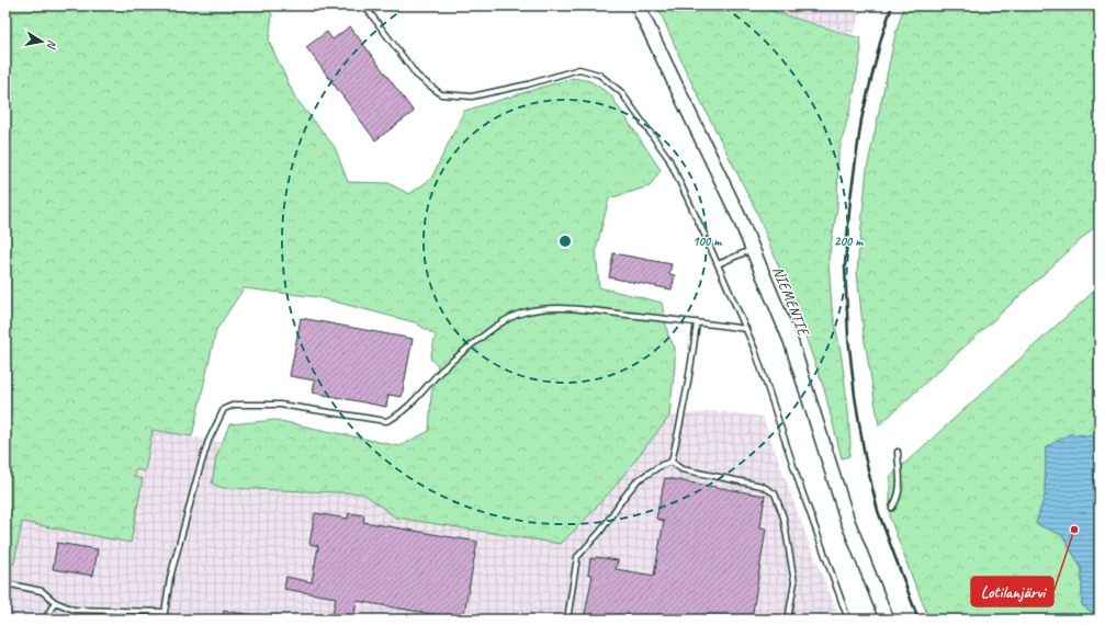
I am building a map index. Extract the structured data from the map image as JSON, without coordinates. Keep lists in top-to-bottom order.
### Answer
{
  "streets": {
    "main road": ["NIEMENTIE"]
  },
  "places": ["Lotilanjärvi"],
  "north": "right",
  "rings": ["100 m", "200 m"]
}
